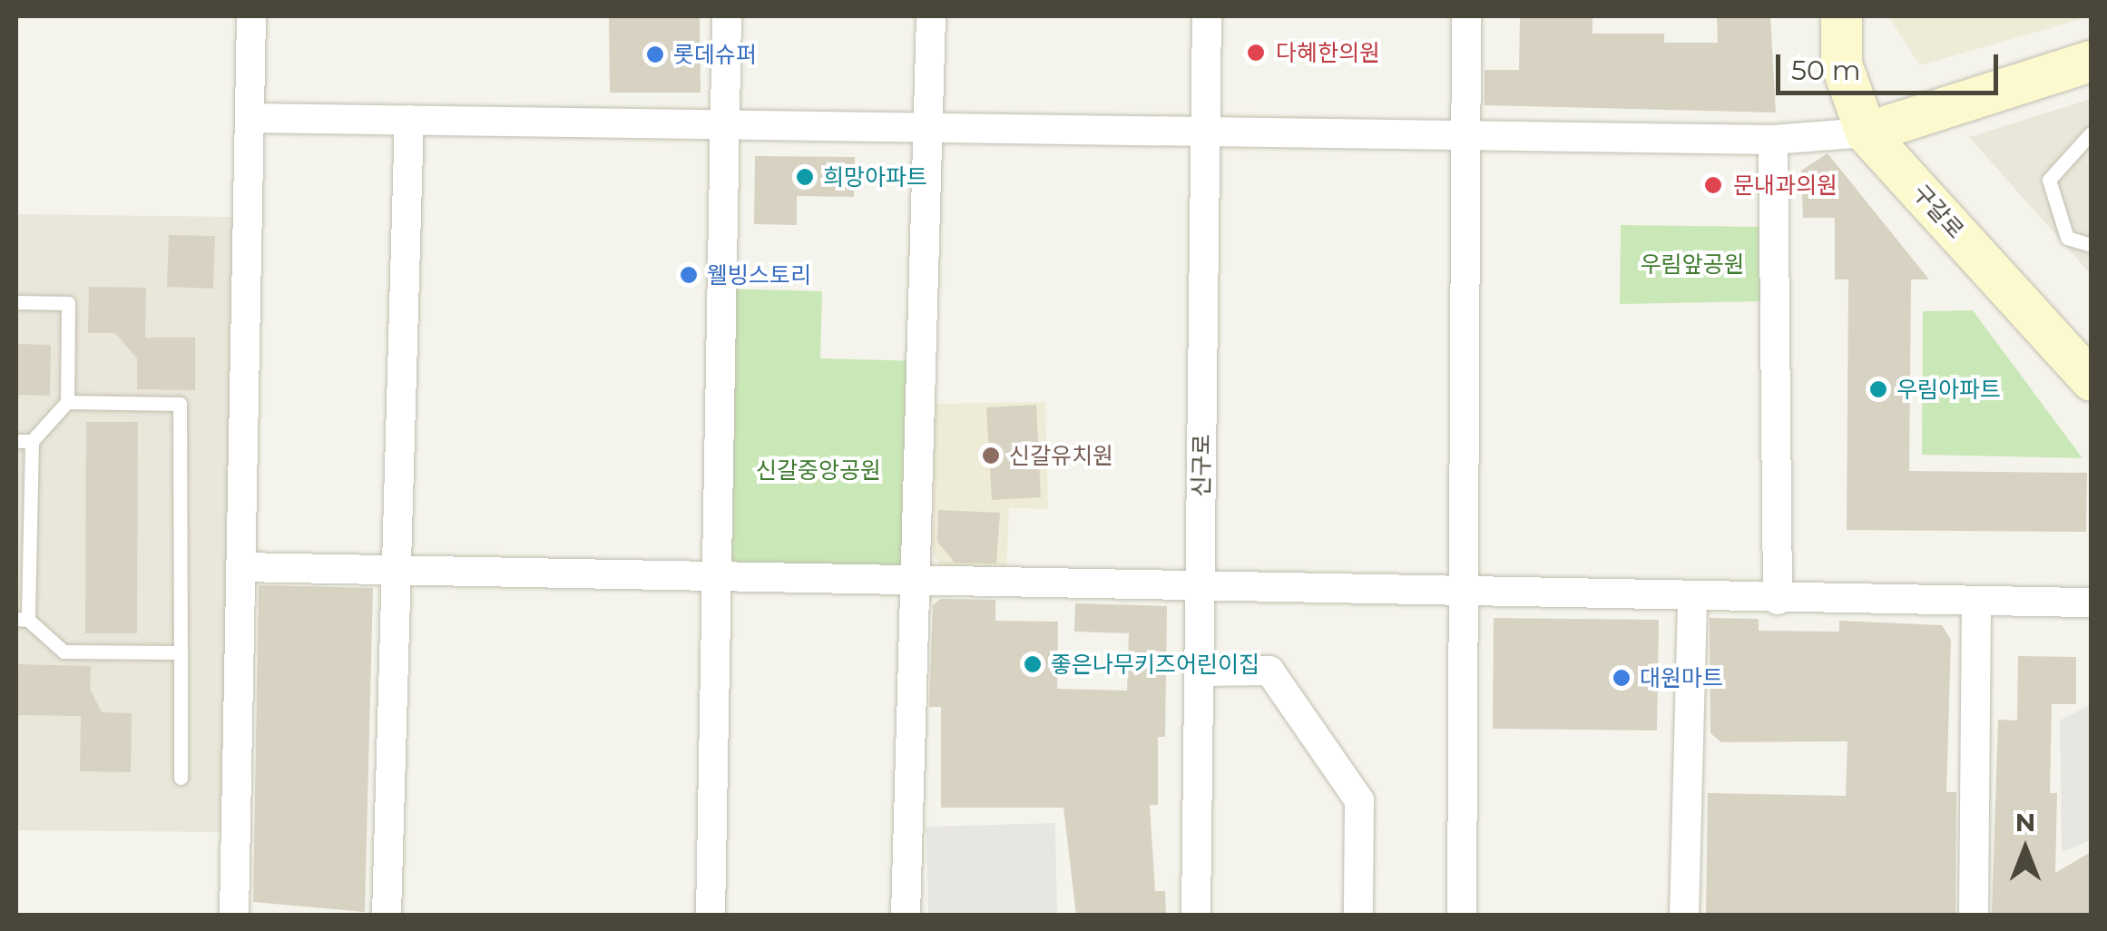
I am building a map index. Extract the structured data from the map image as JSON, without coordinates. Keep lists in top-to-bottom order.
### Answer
{
  "streets": {
    "street": ["구갈로", "신구로"]
  },
  "parks": ["우림앞공원", "신갈중앙공원"],
  "places": [
    "다혜한의원",
    "롯데슈퍼",
    "희망아파트",
    "문내과의원",
    "웰빙스토리",
    "우림아파트",
    "신갈유치원",
    "좋은나무키즈어린이집",
    "대원마트"
  ],
  "scale_bar": "50 m",
  "north": "top"
}
